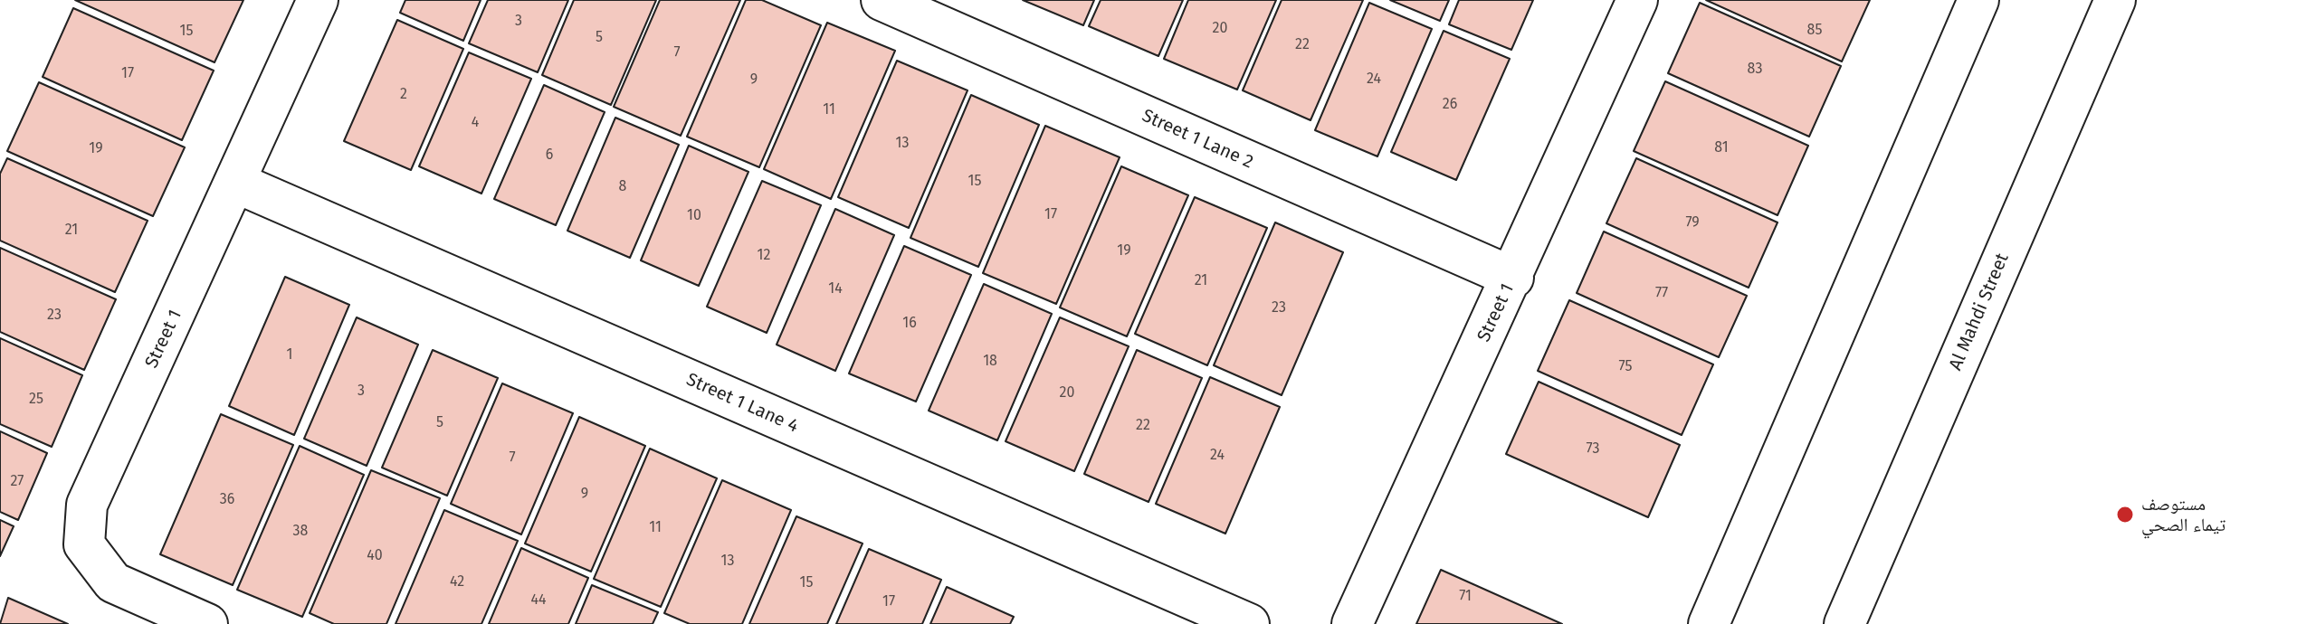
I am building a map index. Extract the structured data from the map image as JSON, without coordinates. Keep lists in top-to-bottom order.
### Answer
{
  "streets": {
    "street": [
      "Street 1 Lane 2",
      "Al Mahdi Street",
      "Street 1",
      "Street 1 Lane 4"
    ]
  },
  "crossings": [
    ["Street 1 Lane 2", "Street 1"],
    ["Street 1", "Street 1 Lane 4"]
  ],
  "places": ["مستوصف تيماء الصحي"],
  "house_numbers": [
    "3",
    "20",
    "85",
    "15",
    "5",
    "22",
    "7",
    "83",
    "17",
    "24",
    "9",
    "2",
    "26",
    "11",
    "4",
    "13",
    "81",
    "19",
    "6",
    "15",
    "8",
    "17",
    "10",
    "79",
    "21",
    "19",
    "12",
    "21",
    "14",
    "77",
    "23",
    "23",
    "16",
    "1",
    "18",
    "75",
    "3",
    "20",
    "25",
    "5",
    "22",
    "73",
    "24",
    "7",
    "27",
    "9",
    "36",
    "11",
    "38",
    "40",
    "13",
    "42",
    "15",
    "71",
    "44",
    "17"
  ]
}
